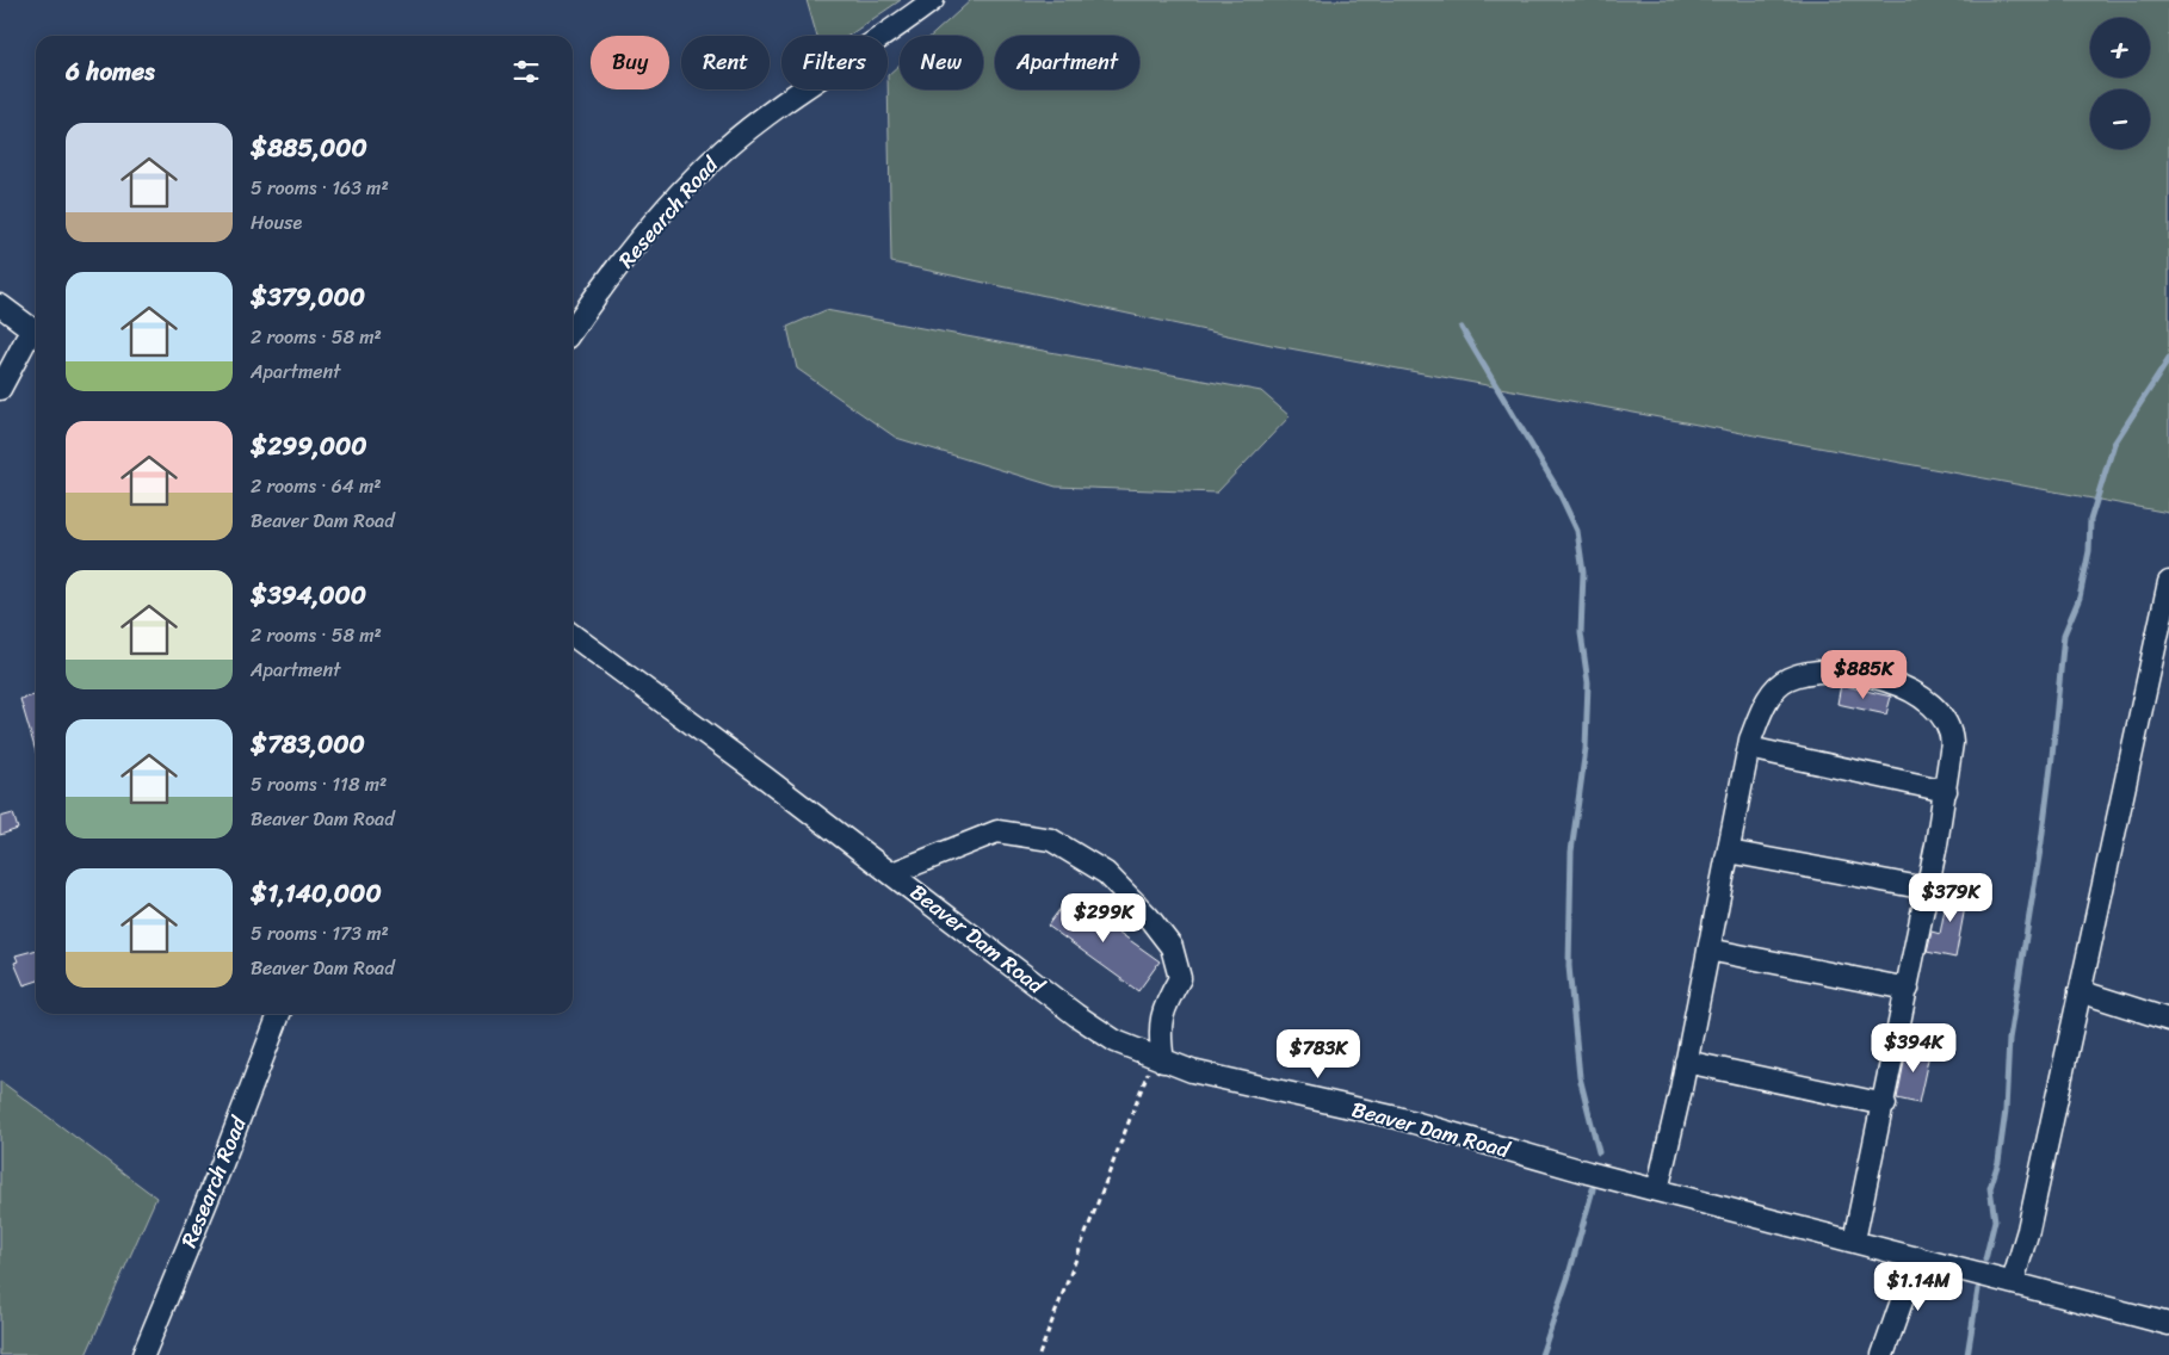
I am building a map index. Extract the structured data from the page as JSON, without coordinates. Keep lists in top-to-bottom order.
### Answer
{
  "streets": {
    "street": ["Research Road", "Beaver Dam Road"]
  },
  "page": {
    "map_buttons": ["+", "−"],
    "chip": [
      "Buy",
      "Rent",
      "Filters",
      "New",
      "Apartment"
    ],
    "heading": "6 homes",
    "list": [
      {
        "name": "$885,000",
        "note": "5 rooms · 163 m² · House"
      },
      {
        "name": "$379,000",
        "note": "2 rooms · 58 m² · Apartment"
      },
      {
        "name": "$299,000",
        "note": "2 rooms · 64 m² · Beaver Dam Road"
      },
      {
        "name": "$394,000",
        "note": "2 rooms · 58 m² · Apartment"
      },
      {
        "name": "$783,000",
        "note": "5 rooms · 118 m² · Beaver Dam Road"
      },
      {
        "name": "$1,140,000",
        "note": "5 rooms · 173 m² · Beaver Dam Road"
      }
    ],
    "price": [
      "$885K",
      "$379K",
      "$299K",
      "$394K",
      "$783K",
      "$1.14M"
    ]
  }
}
